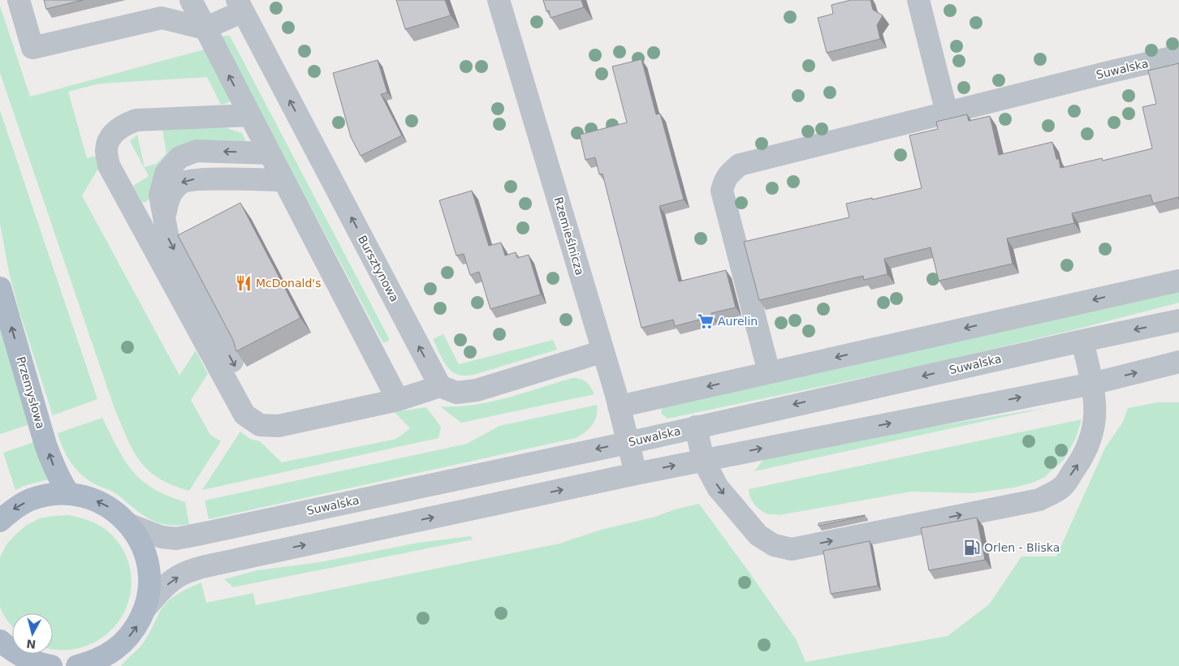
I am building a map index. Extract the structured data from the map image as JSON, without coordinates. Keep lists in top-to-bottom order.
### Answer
{
  "streets": {
    "main road": ["Przemysłowa"],
    "street": ["Suwalska", "Rzemieślnicza", "Bursztynowa"]
  },
  "crossings": [
    ["Suwalska", "Rzemieślnicza"]
  ],
  "one_way": ["Przemysłowa"],
  "places": {
    "restaurant": ["McDonald's"],
    "supermarket": ["Aurelin"],
    "fuel station": ["Orlen - Bliska"]
  },
  "north": "bottom"
}
